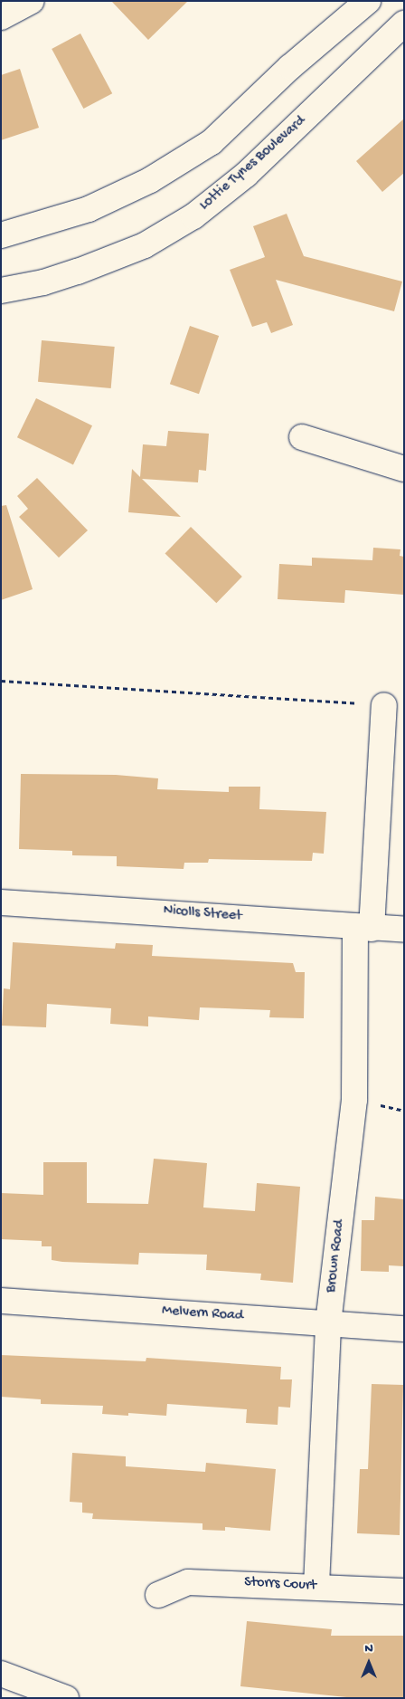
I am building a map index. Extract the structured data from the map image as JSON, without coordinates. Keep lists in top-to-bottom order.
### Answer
{
  "streets": {
    "main road": [
      "Lottie Tynes Boulevard",
      "Nicolls Street",
      "Brown Road",
      "Melvern Road",
      "Storrs Court"
    ]
  },
  "crossings": [
    ["Nicolls Street", "Brown Road"],
    ["Brown Road", "Melvern Road"],
    ["Brown Road", "Storrs Court"]
  ],
  "north": "top"
}
